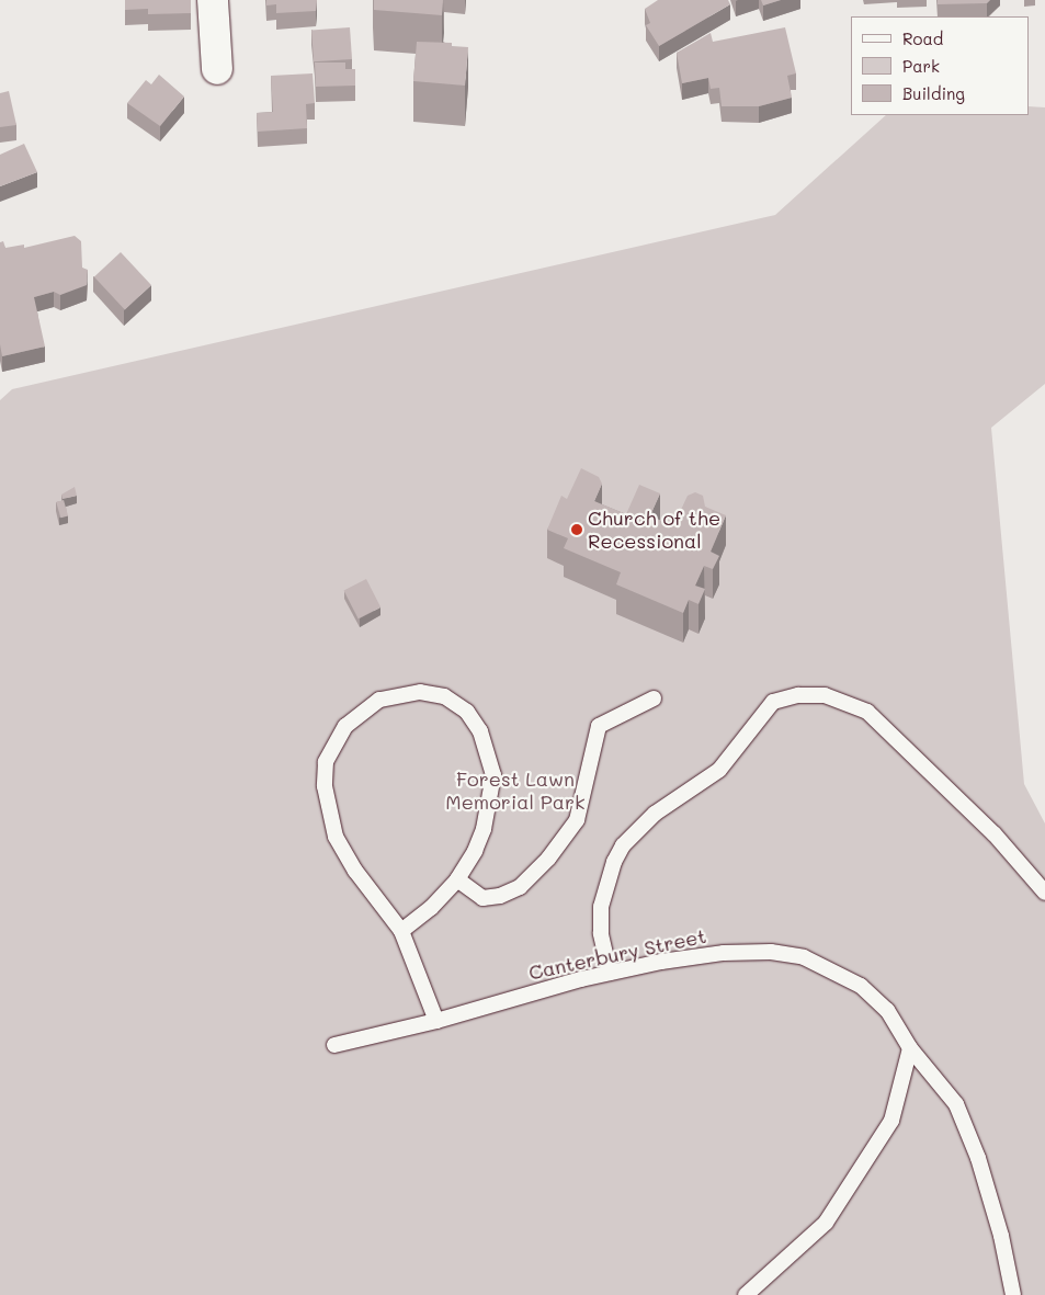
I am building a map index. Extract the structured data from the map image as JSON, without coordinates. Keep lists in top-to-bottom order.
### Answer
{
  "streets": {
    "lane": ["Canterbury Street"]
  },
  "parks": ["Forest Lawn Memorial Park"],
  "places": ["Church of the Recessional"],
  "legend": ["Road", "Park", "Building"]
}
